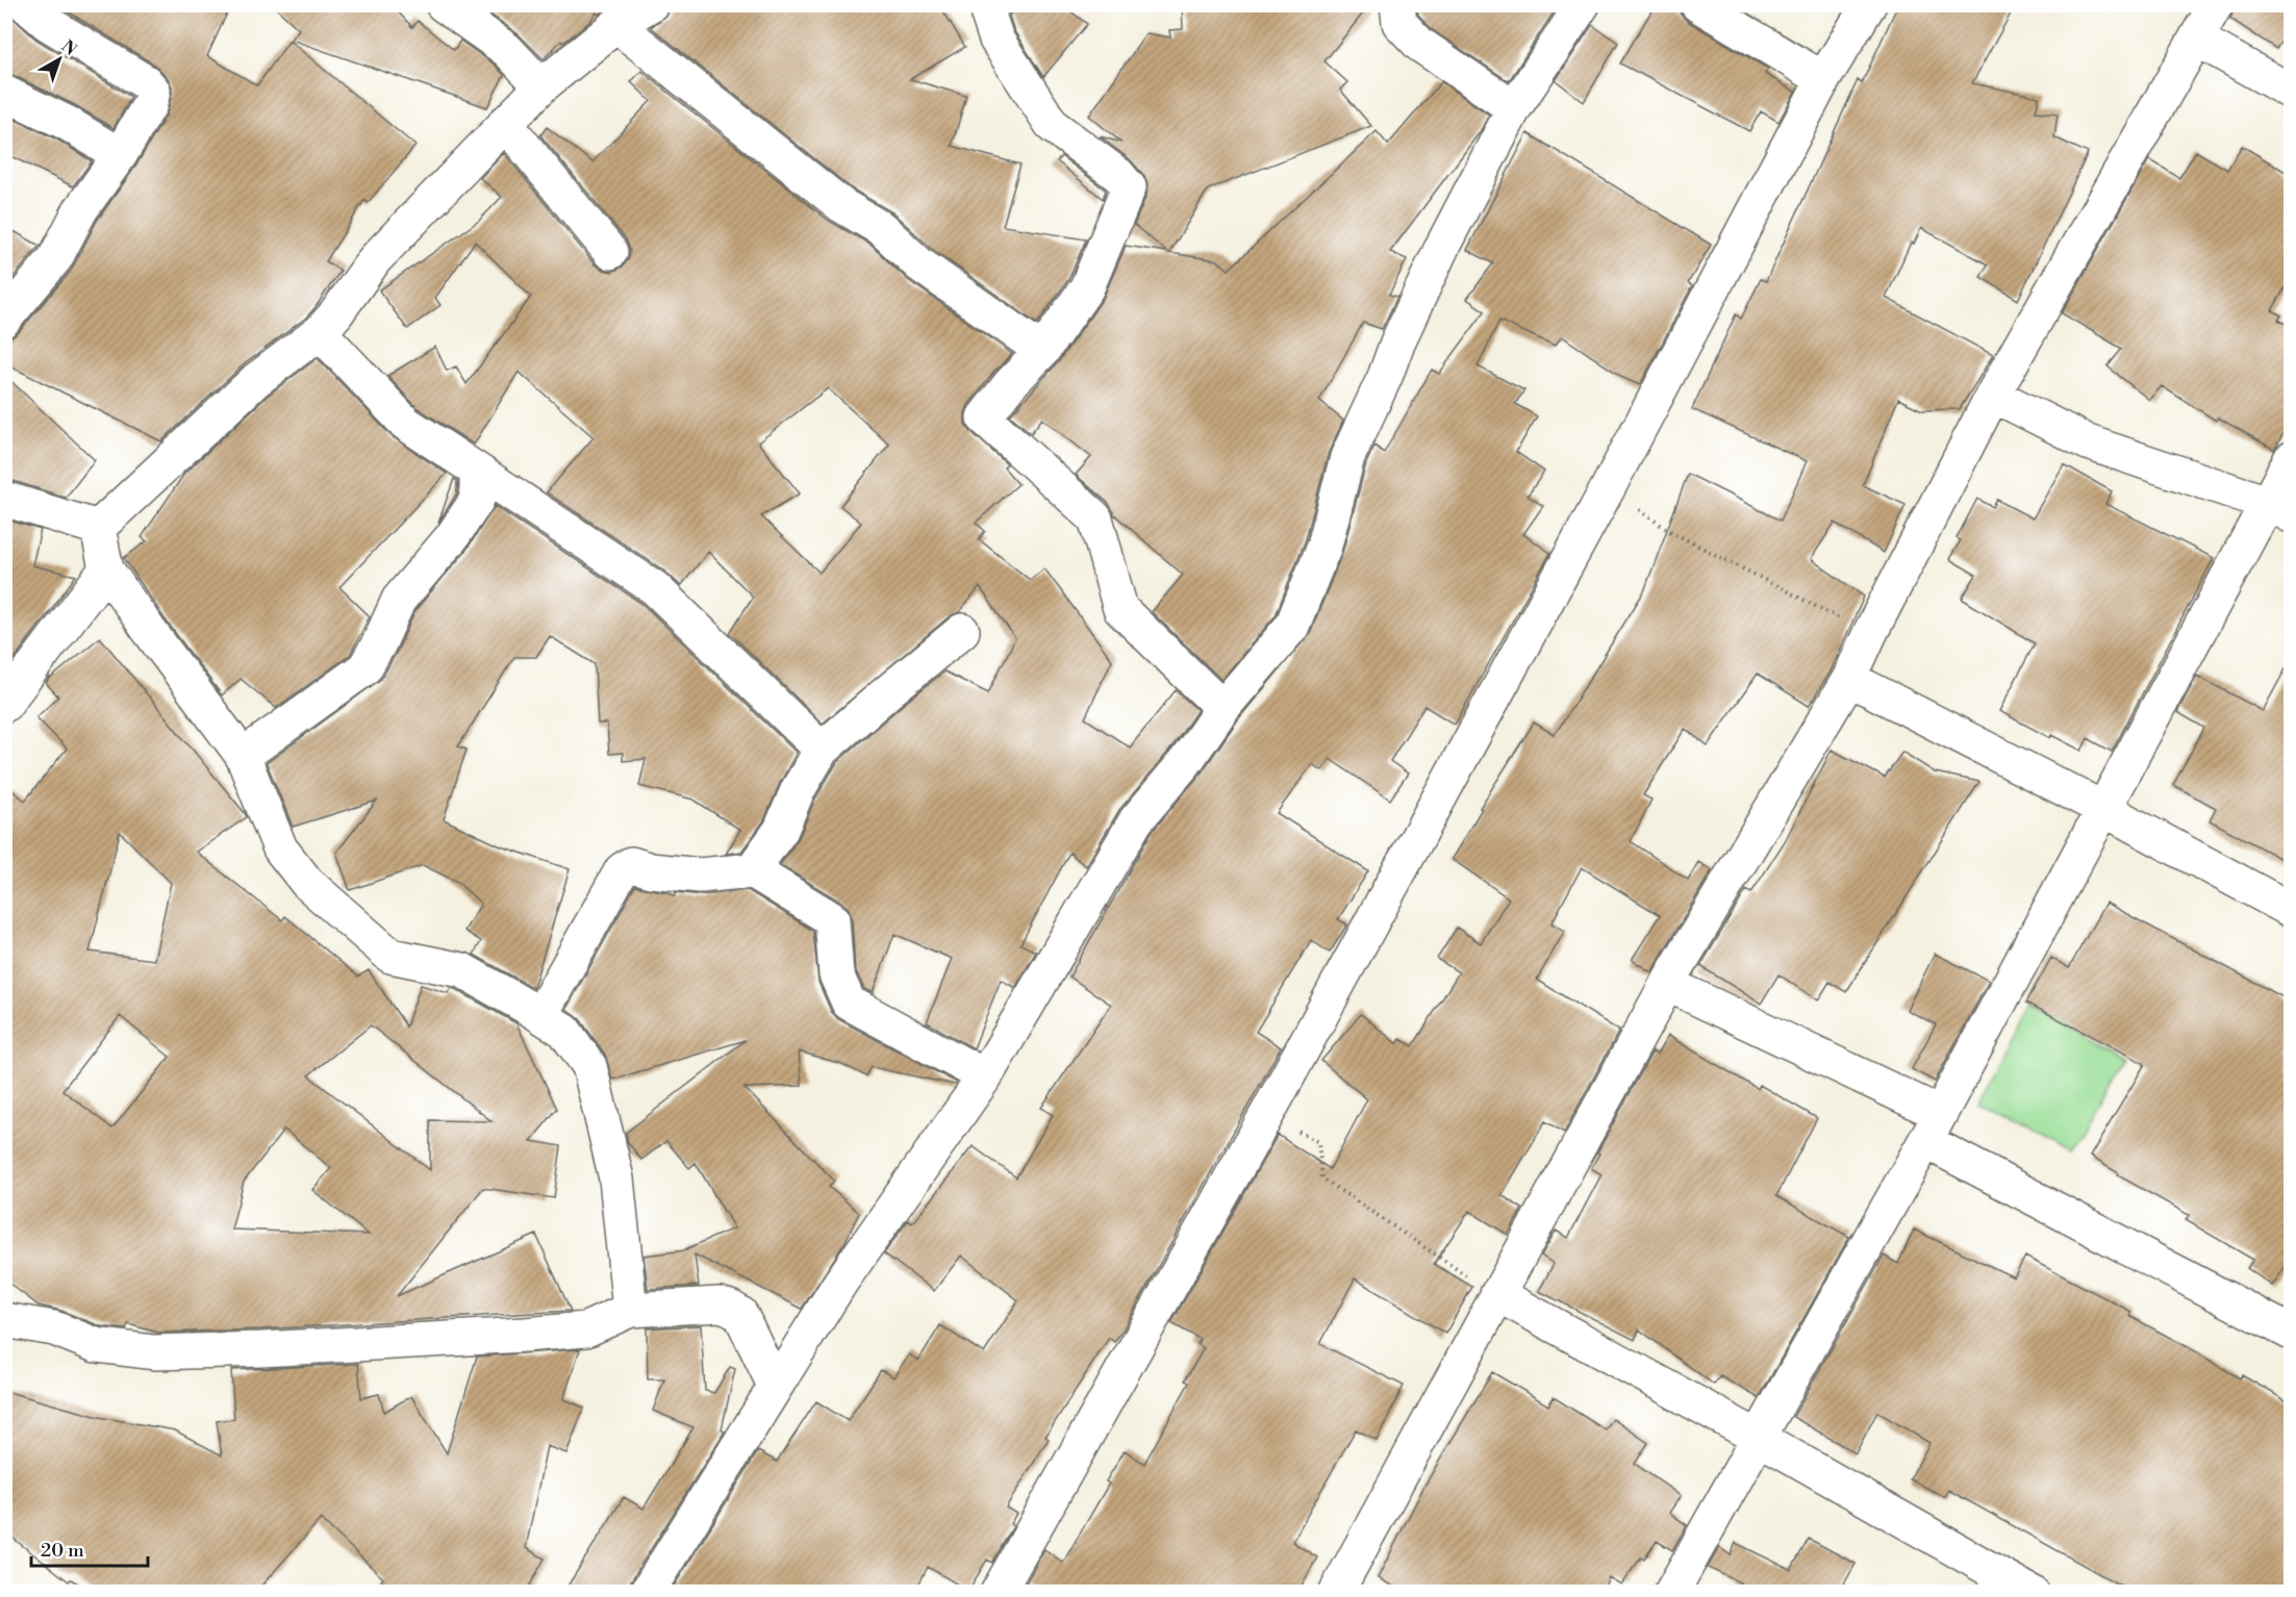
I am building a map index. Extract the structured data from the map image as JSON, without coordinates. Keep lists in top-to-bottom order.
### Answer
{
  "scale_bar": "20 m",
  "north": "top right"
}
